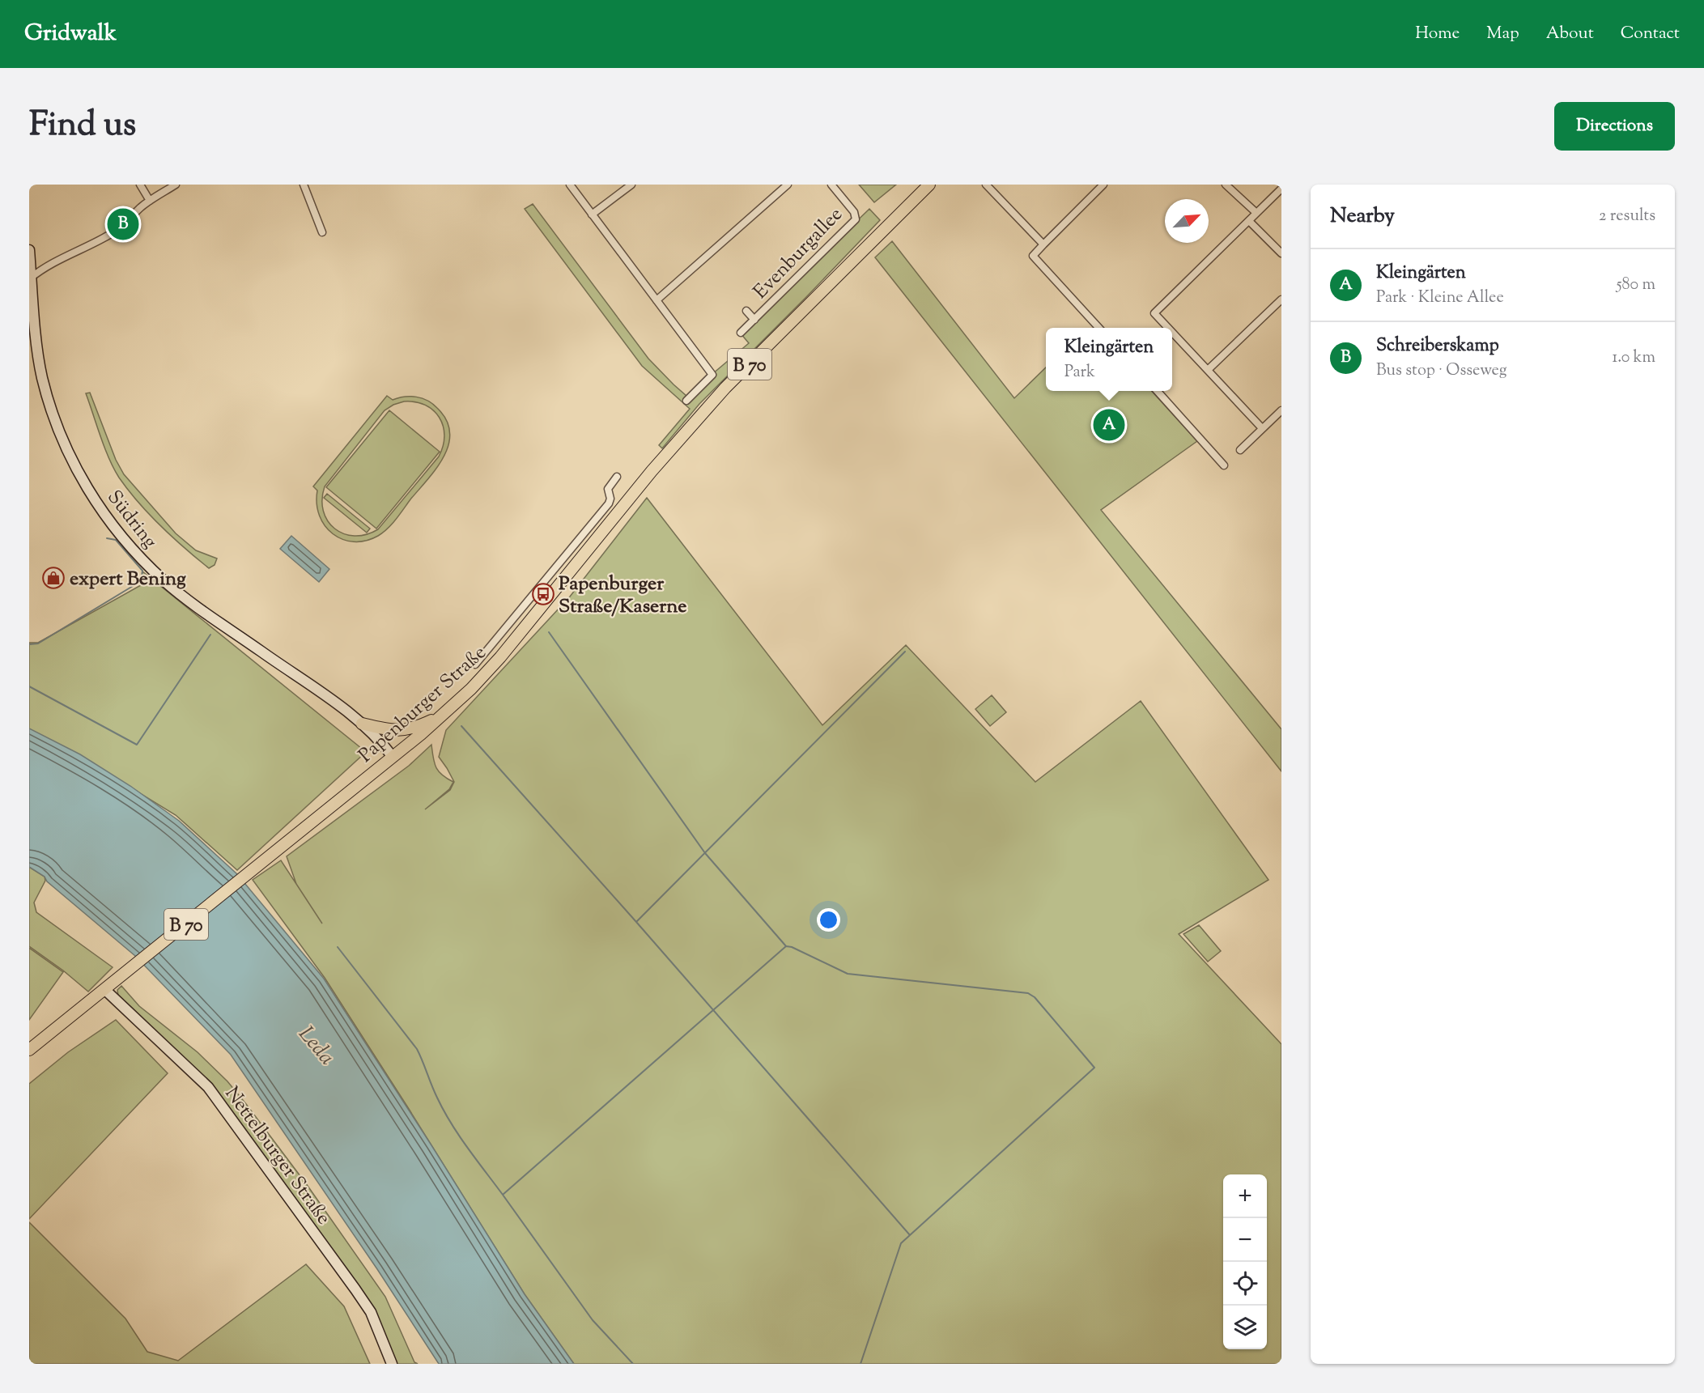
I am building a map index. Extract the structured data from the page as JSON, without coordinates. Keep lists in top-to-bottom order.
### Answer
{
  "streets": {
    "main road": [
      "B 70",
      "Südring",
      "Papenburger Straße",
      "Nettelburger Straße"
    ],
    "street": ["Evenburgallee"]
  },
  "crossings": [
    ["Südring", "Papenburger Straße"],
    ["Papenburger Straße", "Nettelburger Straße"]
  ],
  "water": ["Leda"],
  "places": {
    "shop": ["expert Bening"],
    "bus stop": ["Papenburger Straße/Kaserne"]
  },
  "north": "top right",
  "page": {
    "header": "Gridwalk",
    "nav": [
      "Home",
      "Map",
      "About",
      "Contact"
    ],
    "title": "Find us",
    "buttons": "Directions",
    "heading": ["Nearby", "2 results"],
    "pins": ["B", "A"],
    "list": [
      {
        "mark": "A",
        "name": "Kleingärten",
        "note": "Park · Kleine Allee",
        "value": "580 m"
      },
      {
        "mark": "B",
        "name": "Schreiberskamp",
        "note": "Bus stop · Osseweg",
        "value": "1.0 km"
      }
    ],
    "popup": ["Kleingärten", "Park"],
    "map_buttons": ["+", "−"]
  }
}
